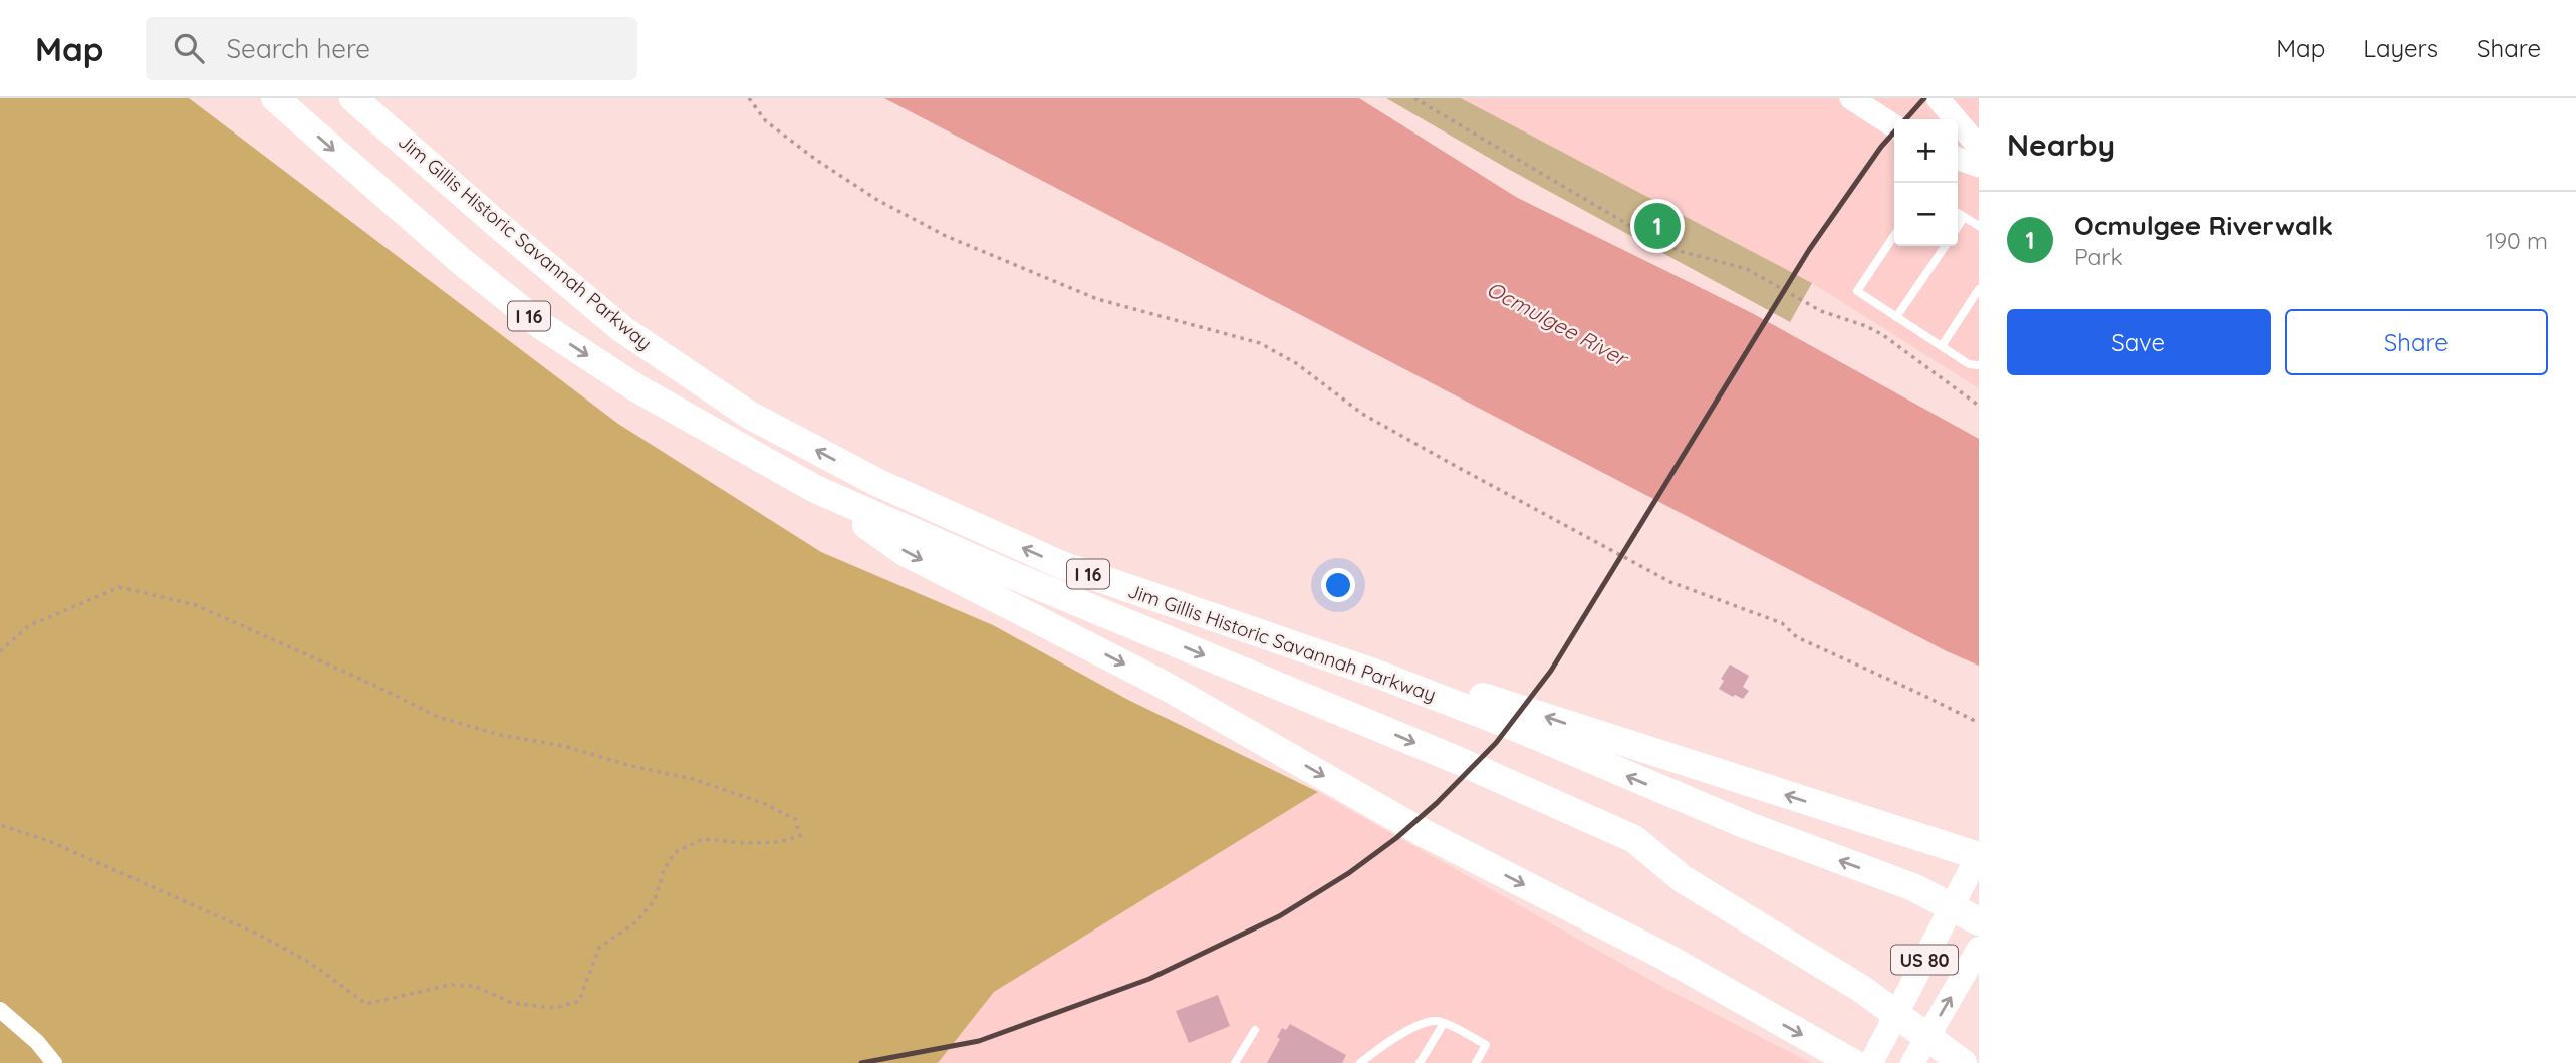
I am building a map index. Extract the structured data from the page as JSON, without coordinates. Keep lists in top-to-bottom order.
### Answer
{
  "streets": {
    "highway": ["Jim Gillis Historic Savannah Parkway", "I 16"],
    "main road": ["US 80"]
  },
  "water": ["Ocmulgee River"],
  "page": {
    "header": "Map",
    "search": "Search here",
    "nav": ["Map", "Layers", "Share"],
    "heading": "Nearby",
    "map_buttons": ["+", "−"],
    "list": [
      {
        "mark": "1",
        "name": "Ocmulgee Riverwalk",
        "note": "Park",
        "value": "190 m"
      }
    ],
    "pins": "1",
    "buttons": ["Save", "Share"]
  }
}
